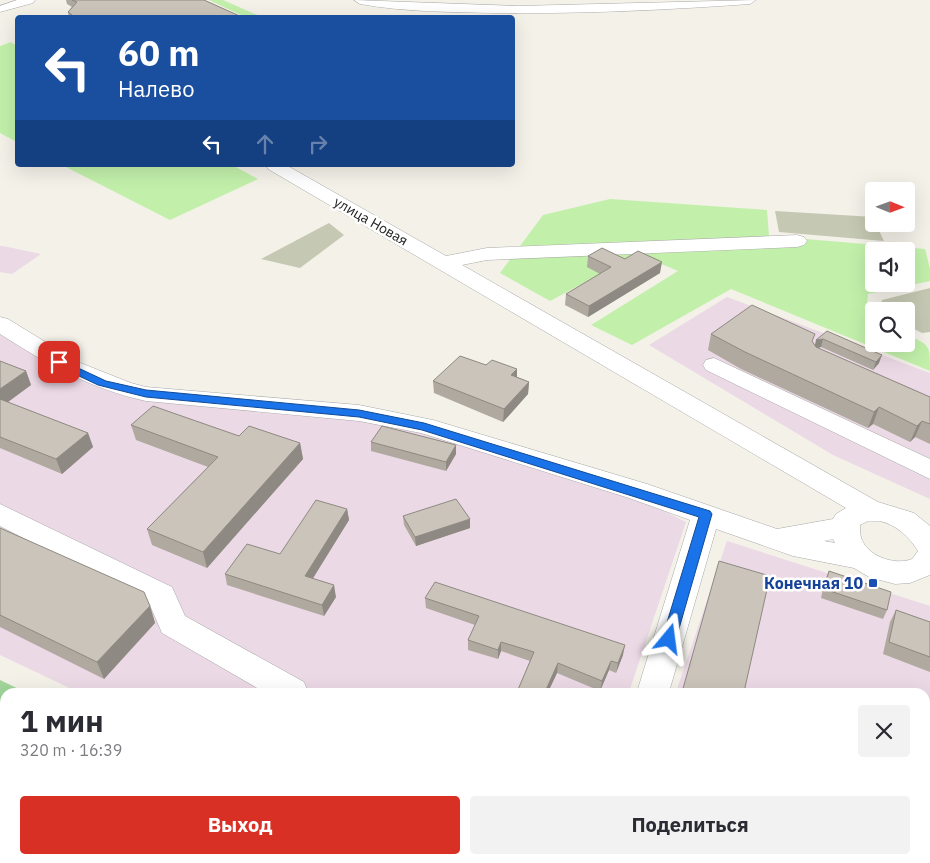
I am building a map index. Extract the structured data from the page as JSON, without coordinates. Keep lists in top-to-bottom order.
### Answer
{
  "streets": {
    "street": ["улица Новая"]
  },
  "places": {
    "transit": ["Конечная 10"]
  },
  "north": "right",
  "page": {
    "turn": ["60 m", "Налево"],
    "heading": ["1 мин", "320 m · 16:39"],
    "buttons": ["Выход", "Поделиться"]
  }
}
